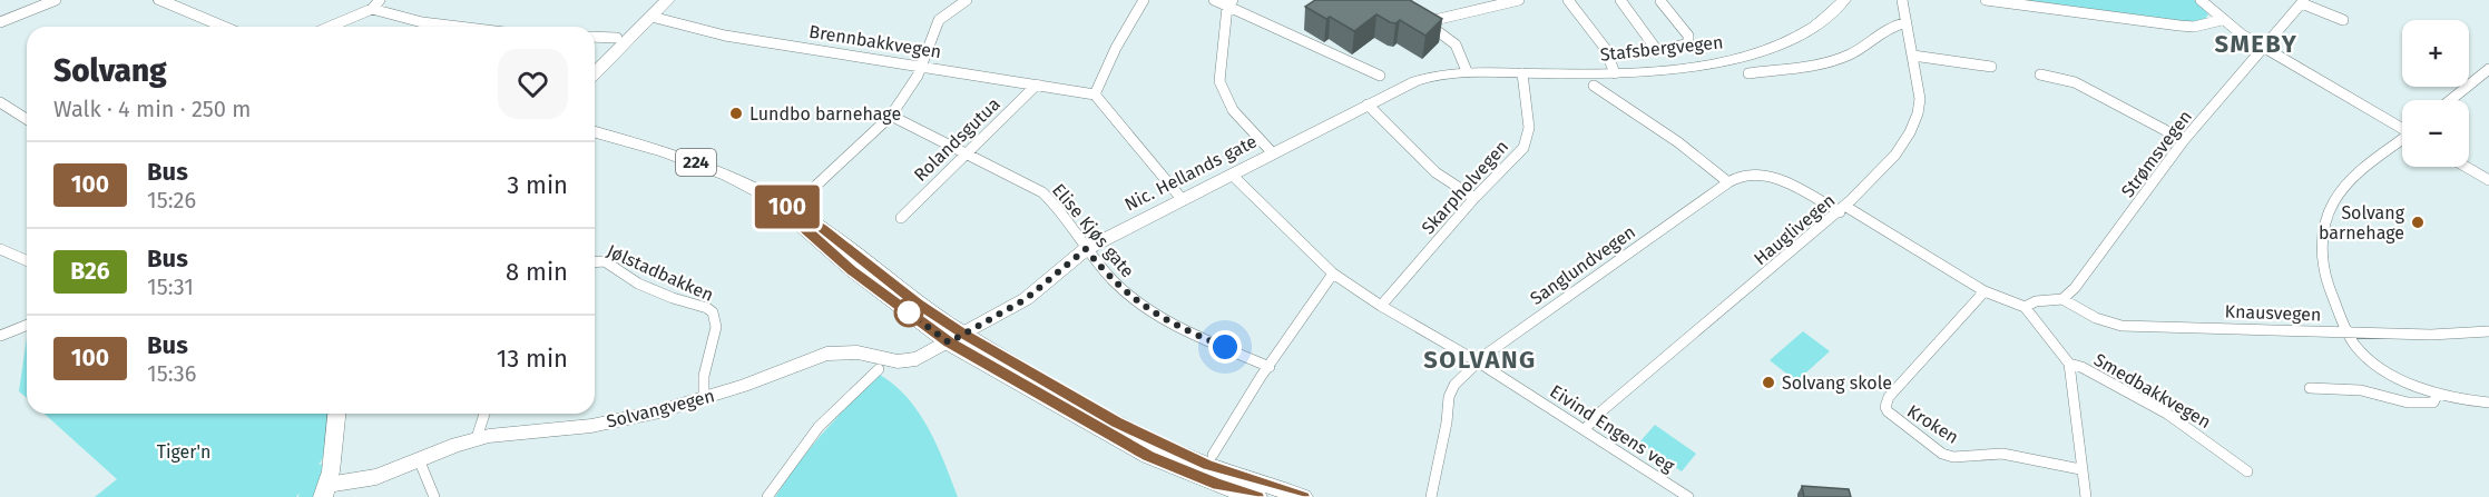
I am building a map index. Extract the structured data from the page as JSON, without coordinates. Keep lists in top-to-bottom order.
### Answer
{
  "streets": {
    "main road": [
      "Stafsbergvegen",
      "224",
      "Nic. Hellands gate",
      "Solvangvegen"
    ],
    "street": [
      "Brennbakkvegen",
      "Rolandsgutua",
      "Strømsvegen",
      "Skarpholvegen",
      "Hauglivegen",
      "Elise Kjøs gate",
      "Sanglundvegen",
      "Jølstadbakken",
      "Knausvegen",
      "Smedbakkvegen",
      "Kroken",
      "Eivind Engens veg"
    ]
  },
  "crossings": [
    ["Brennbakkvegen", "Rolandsgutua"],
    ["Stafsbergvegen", "Nic. Hellands gate"],
    ["Stafsbergvegen", "Skarpholvegen"],
    ["Rolandsgutua", "Elise Kjøs gate"],
    ["Strømsvegen", "Knausvegen"],
    ["224", "Nic. Hellands gate"],
    ["224", "Solvangvegen"],
    ["Nic. Hellands gate", "Elise Kjøs gate"],
    ["Nic. Hellands gate", "Solvangvegen"],
    ["Nic. Hellands gate", "Eivind Engens veg"],
    ["Skarpholvegen", "Eivind Engens veg"],
    ["Hauglivegen", "Sanglundvegen"],
    ["Hauglivegen", "Eivind Engens veg"],
    ["Sanglundvegen", "Eivind Engens veg"],
    ["Jølstadbakken", "Solvangvegen"]
  ],
  "districts": ["SMEBY", "SOLVANG"],
  "parks": ["Tiger'n"],
  "places": ["Lundbo barnehage", "Solvang barnehage", "Solvang skole"],
  "lines": ["bus line 100"],
  "page": {
    "on_map": "100",
    "map_buttons": ["+", "−"],
    "heading": ["Solvang", "Walk · 4 min · 250 m"],
    "list": [
      {
        "mark": "100",
        "name": "Bus",
        "note": "15:26",
        "value": "3 min"
      },
      {
        "mark": "B26",
        "name": "Bus",
        "note": "15:31",
        "value": "8 min"
      },
      {
        "mark": "100",
        "name": "Bus",
        "note": "15:36",
        "value": "13 min"
      }
    ]
  }
}
